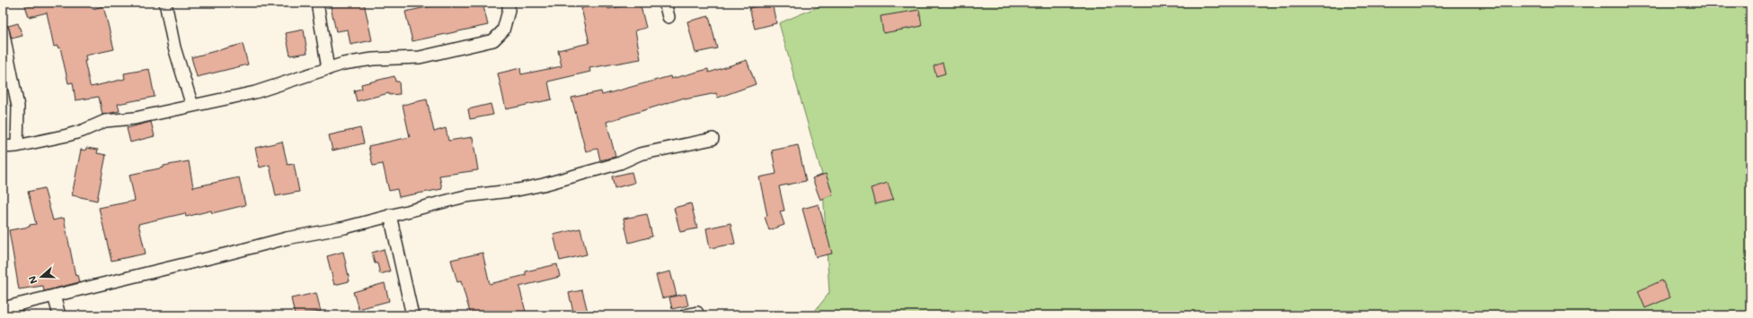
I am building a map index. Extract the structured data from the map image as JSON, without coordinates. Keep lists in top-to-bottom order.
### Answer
{
  "north": "left"
}
